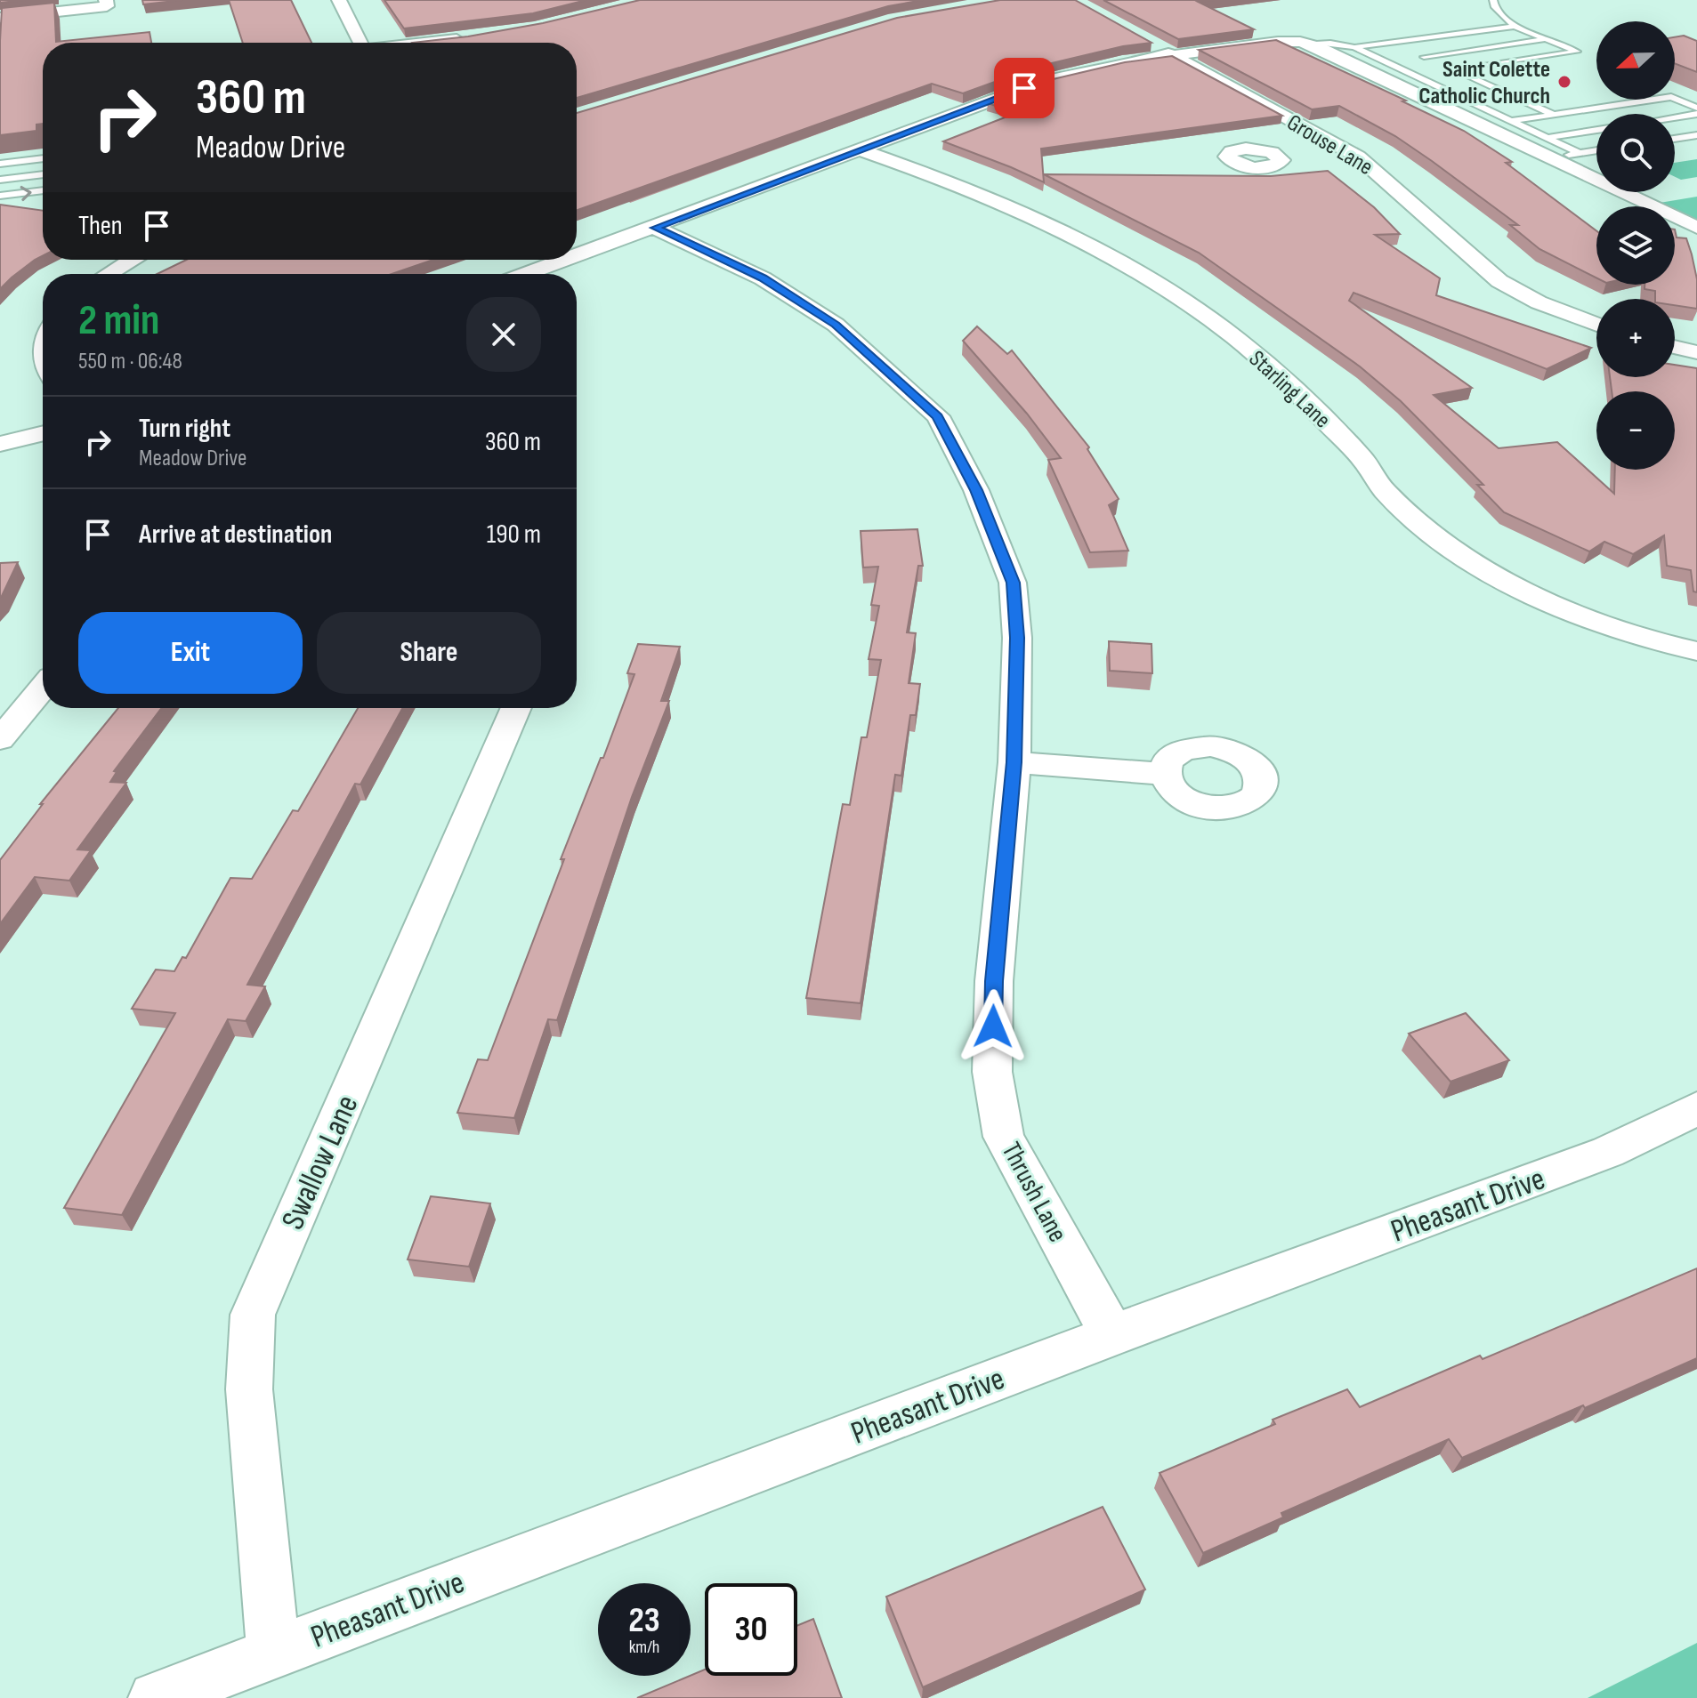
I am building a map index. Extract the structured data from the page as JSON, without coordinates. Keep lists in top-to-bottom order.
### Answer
{
  "streets": {
    "street": [
      "Grouse Lane",
      "Starling Lane",
      "Swallow Lane",
      "Thrush Lane",
      "Pheasant Drive"
    ]
  },
  "crossings": [
    ["Swallow Lane", "Pheasant Drive"],
    ["Thrush Lane", "Pheasant Drive"]
  ],
  "places": ["Saint Colette Catholic Church"],
  "north": "left",
  "page": {
    "map_buttons": ["+", "−"],
    "turn": ["360 m", "Meadow Drive"],
    "then": "Then",
    "heading": ["2 min", "550 m · 06:48"],
    "list": [
      {
        "name": "Turn right",
        "note": "Meadow Drive",
        "value": "360 m"
      },
      {
        "name": "Arrive at destination",
        "value": "190 m"
      }
    ],
    "buttons": ["Exit", "Share"],
    "speed": "23 km/h",
    "limit": "30"
  }
}
